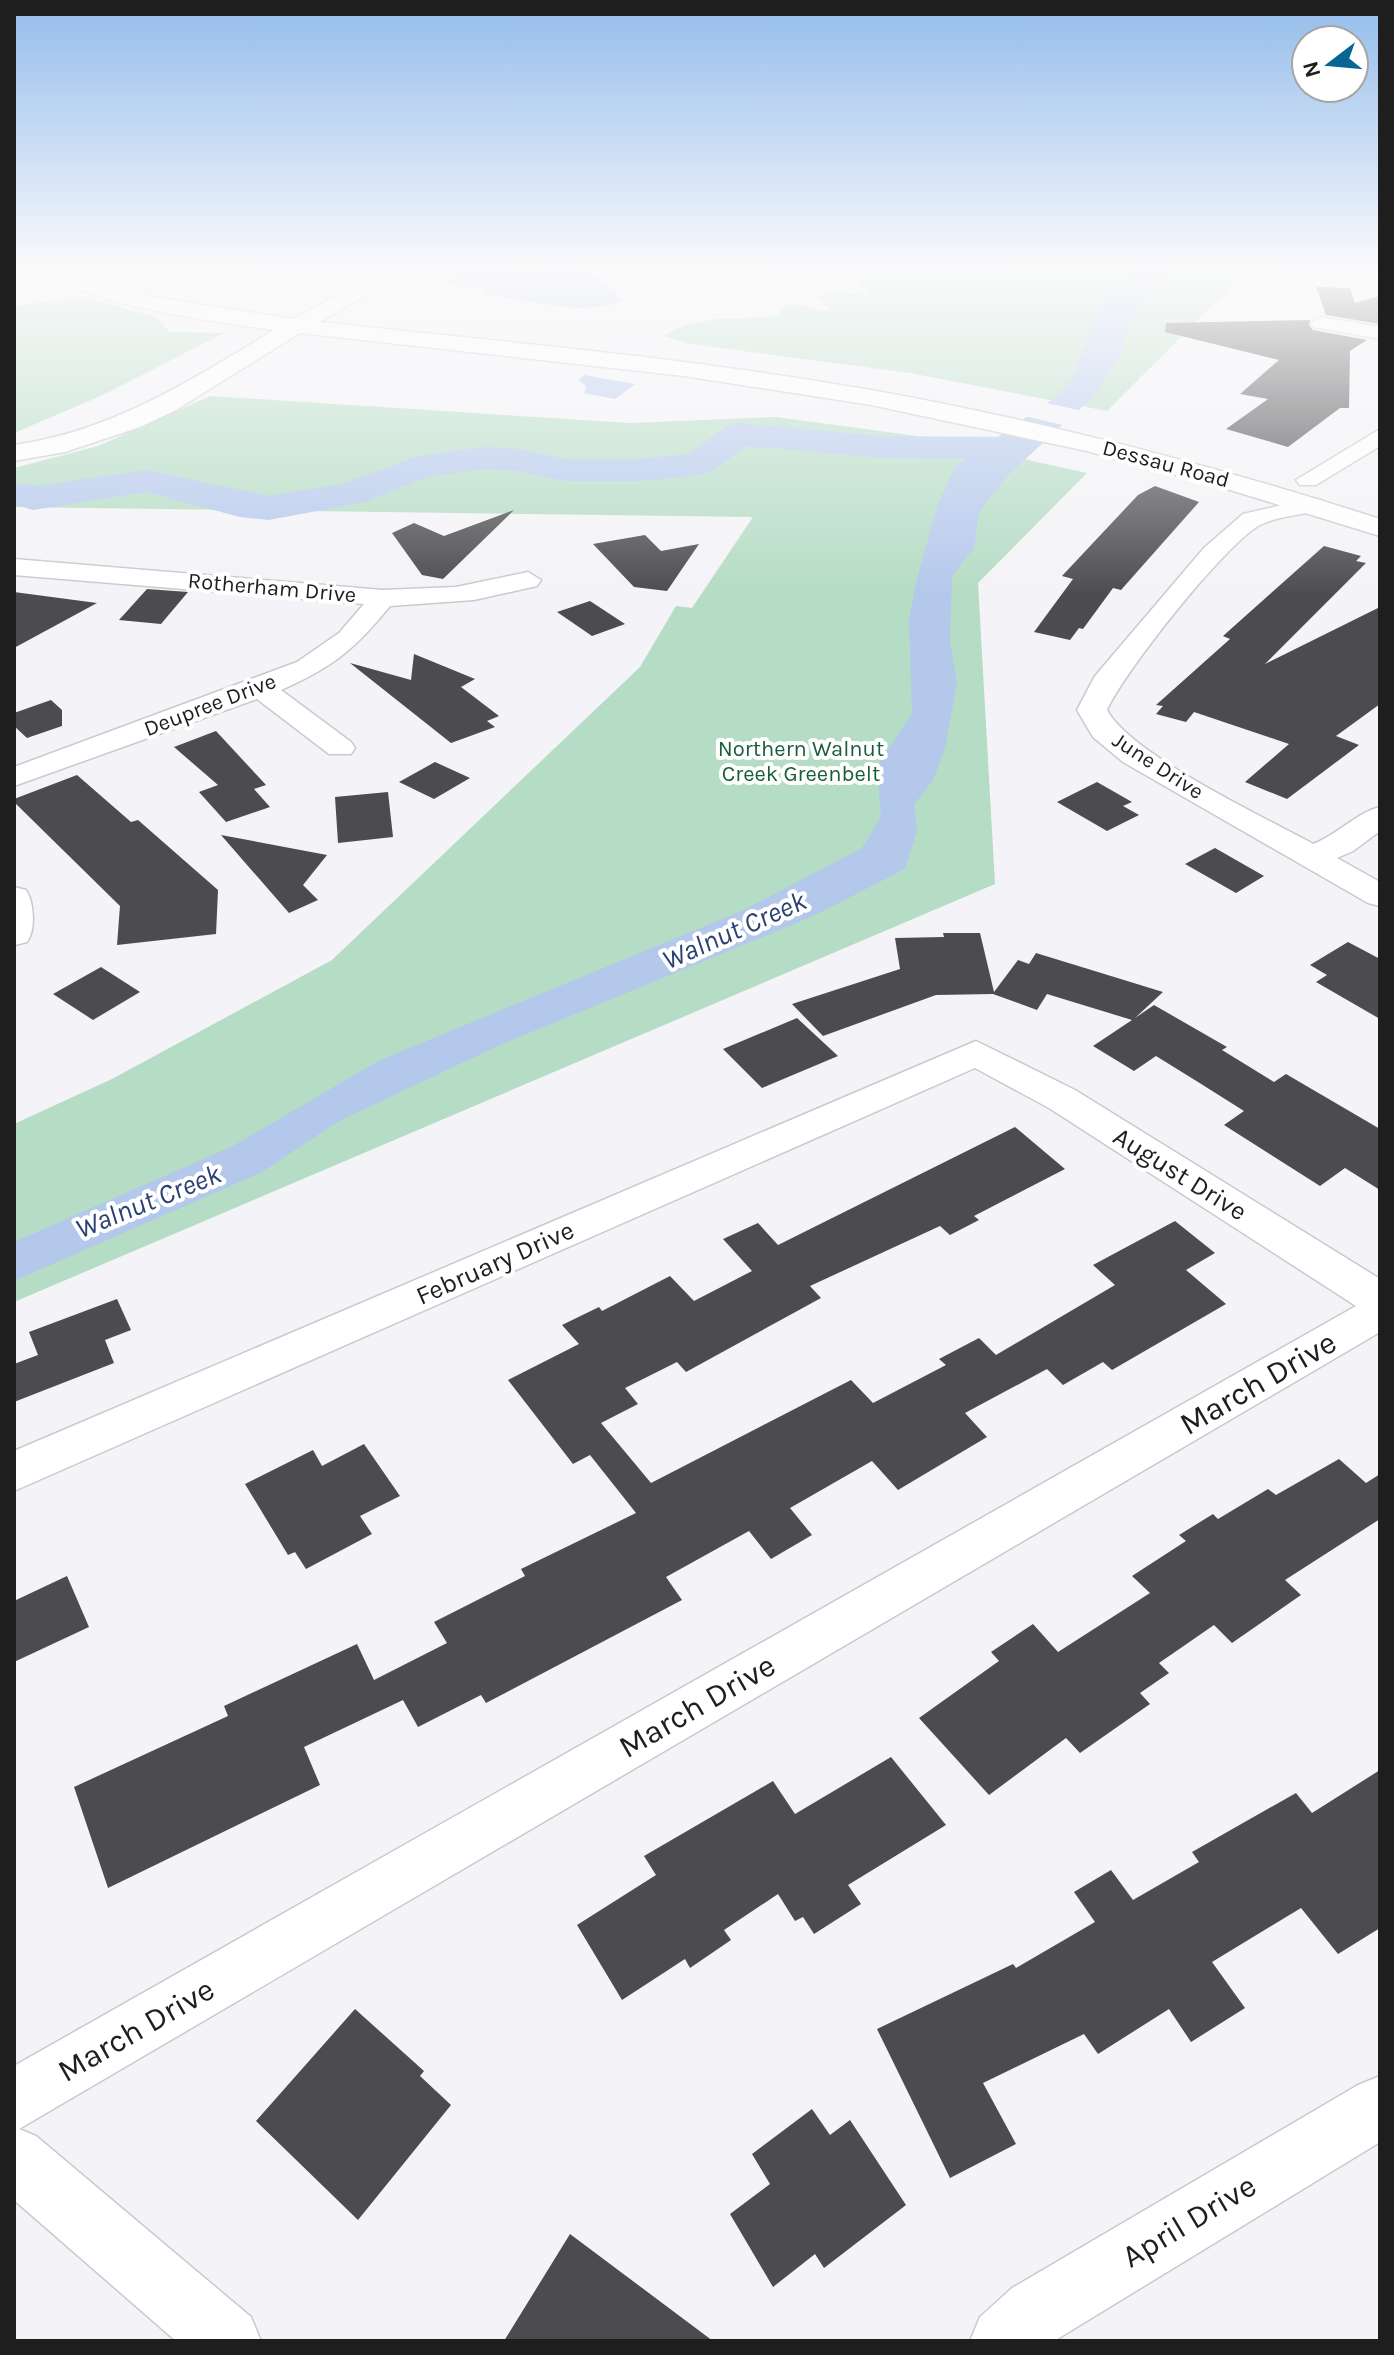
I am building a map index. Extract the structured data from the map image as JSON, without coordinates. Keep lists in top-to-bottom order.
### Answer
{
  "streets": {
    "main road": ["Dessau Road"],
    "street": [
      "Rotherham Drive",
      "Deupree Drive",
      "June Drive",
      "August Drive",
      "February Drive",
      "March Drive",
      "April Drive"
    ]
  },
  "crossings": [
    ["Dessau Road", "June Drive"],
    ["Rotherham Drive", "Deupree Drive"],
    ["August Drive", "February Drive"]
  ],
  "water": ["Walnut Creek"],
  "parks": ["Northern Walnut Creek Greenbelt"],
  "north": "left"
}
